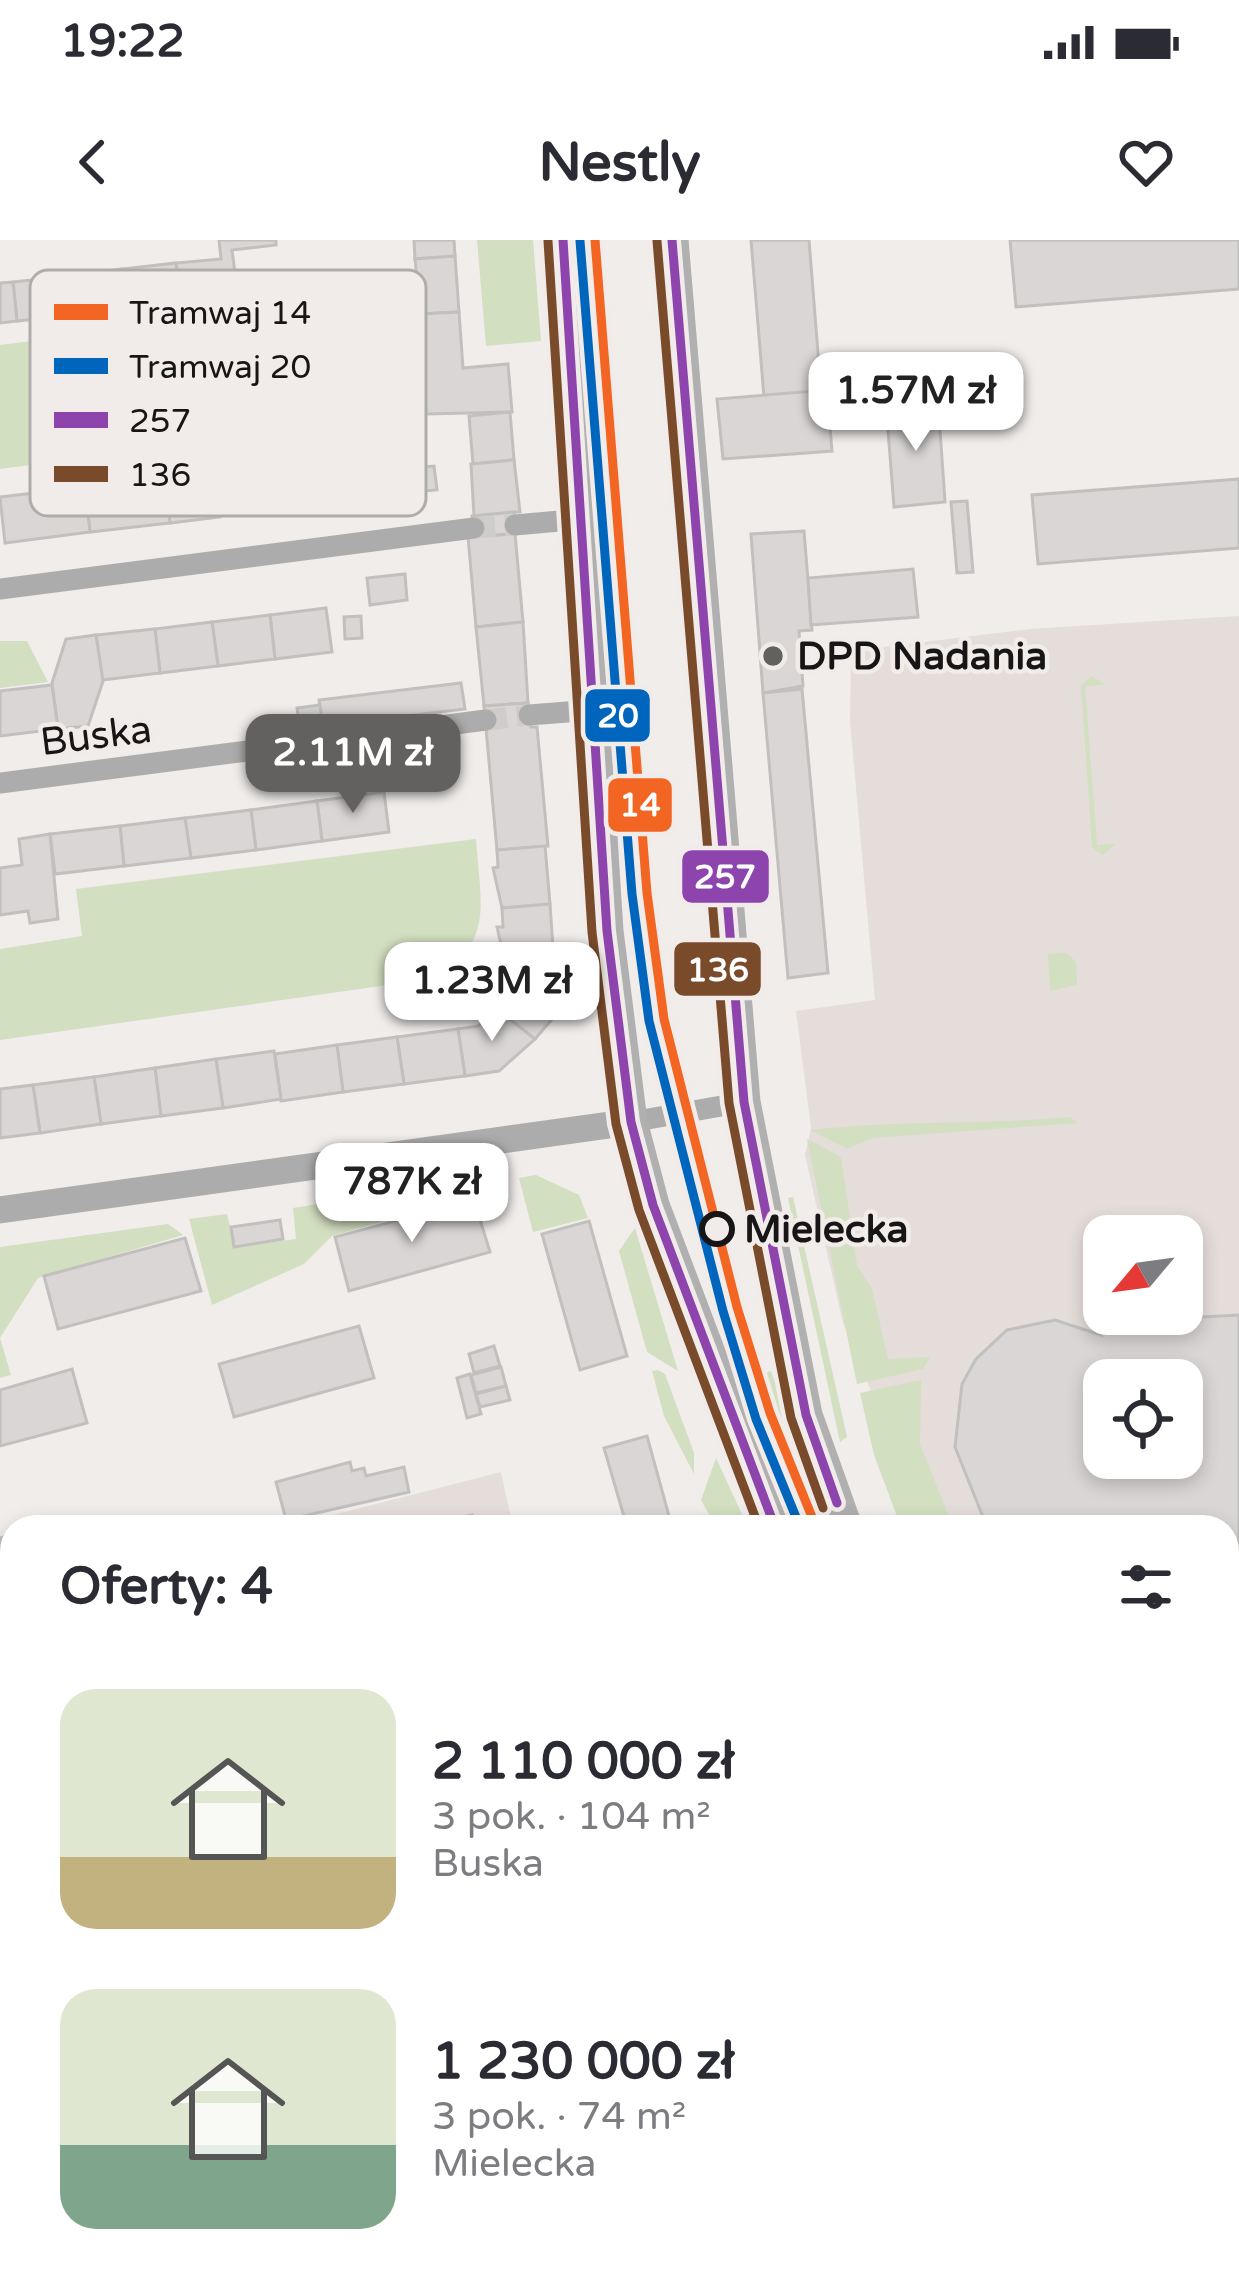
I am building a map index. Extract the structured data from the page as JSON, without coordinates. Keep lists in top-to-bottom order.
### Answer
{
  "streets": {
    "street": ["Buska"]
  },
  "places": ["DPD Nadania", "Mielecka"],
  "lines": [
    "tram line 14",
    "transit line 257",
    "tram line 20",
    "transit line 136"
  ],
  "legend": [
    "Tramwaj 14",
    "Tramwaj 20",
    "257",
    "136"
  ],
  "north": "bottom left",
  "page": {
    "status": "19:22",
    "header": "Nestly",
    "price": [
      "1.57M zł",
      "2.11M zł",
      "1.23M zł",
      "787K zł"
    ],
    "heading": "Oferty: 4",
    "list": [
      {
        "name": "2 110 000 zł",
        "note": "3 pok. · 104 m² · Buska"
      },
      {
        "name": "1 230 000 zł",
        "note": "3 pok. · 74 m² · Mielecka"
      }
    ]
  }
}
